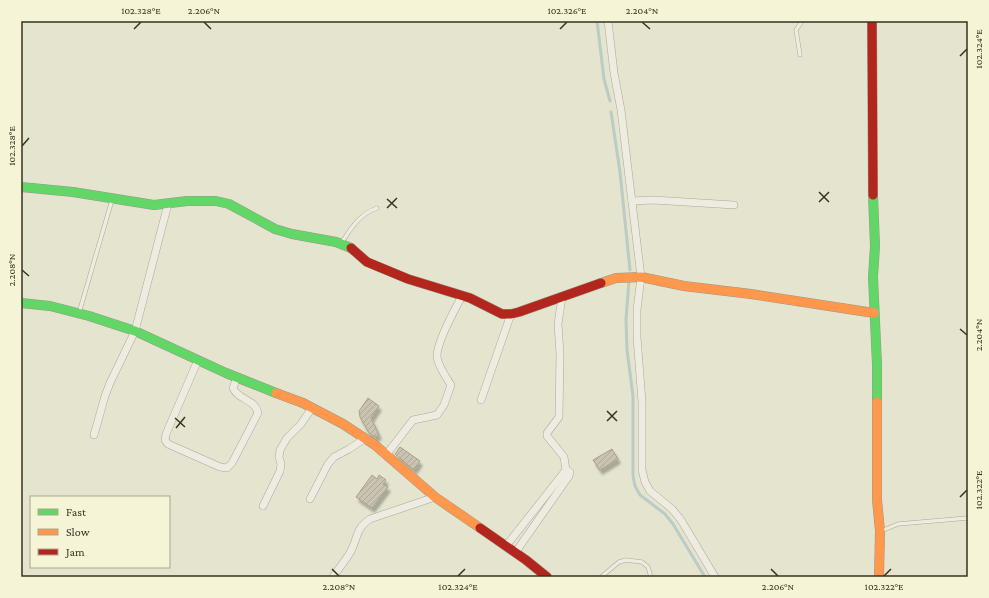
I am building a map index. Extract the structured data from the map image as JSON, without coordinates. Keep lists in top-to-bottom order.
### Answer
{
  "legend": ["Fast", "Slow", "Jam"],
  "coordinates": [
    "102.328°E",
    "2.206°N",
    "102.326°E",
    "2.204°N",
    "102.324°E",
    "2.208°N",
    "102.322°E"
  ]
}
